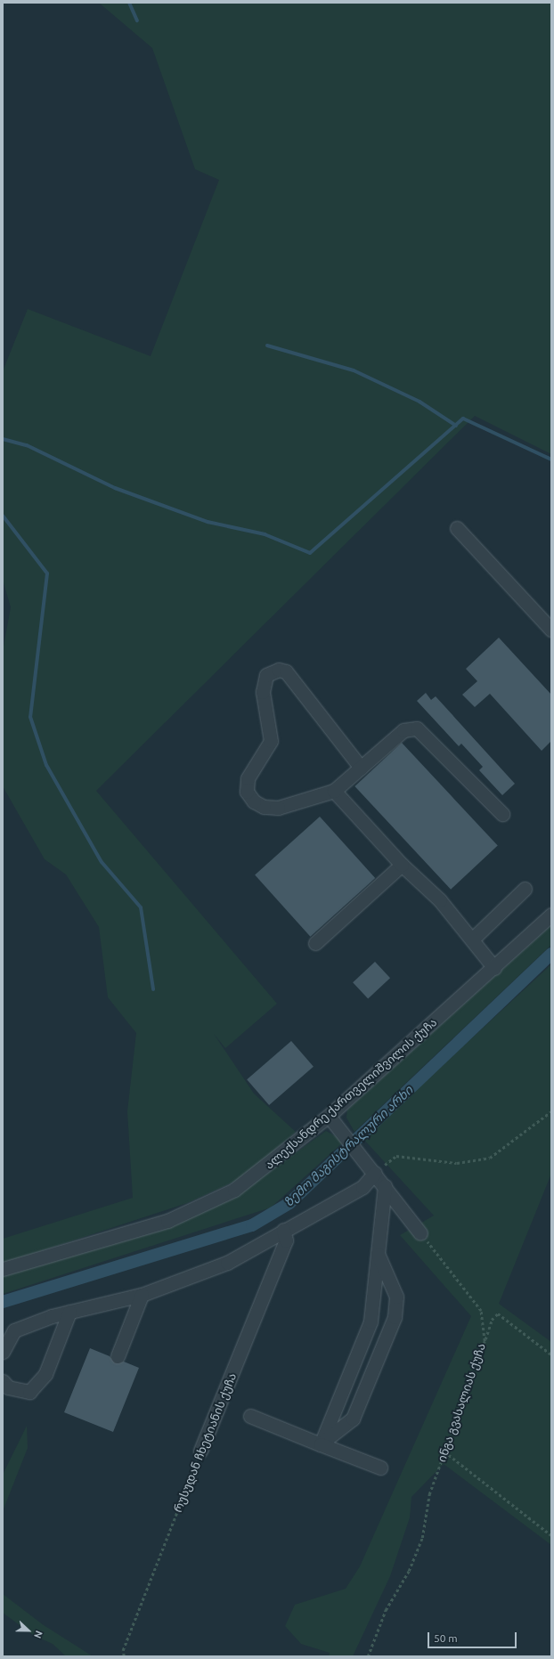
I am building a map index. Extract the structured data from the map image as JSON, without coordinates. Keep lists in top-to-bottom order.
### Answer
{
  "streets": {
    "street": ["ალექსანდრე ქართველიშვილის ქუჩა", "რუსუდან ჩხეტიანის ქუჩა"],
    "path": ["ინგა გვასალიას ქუჩა"]
  },
  "water": ["ზემო მაგისტრალური არხი"],
  "scale_bar": "50 m",
  "north": "right"
}
